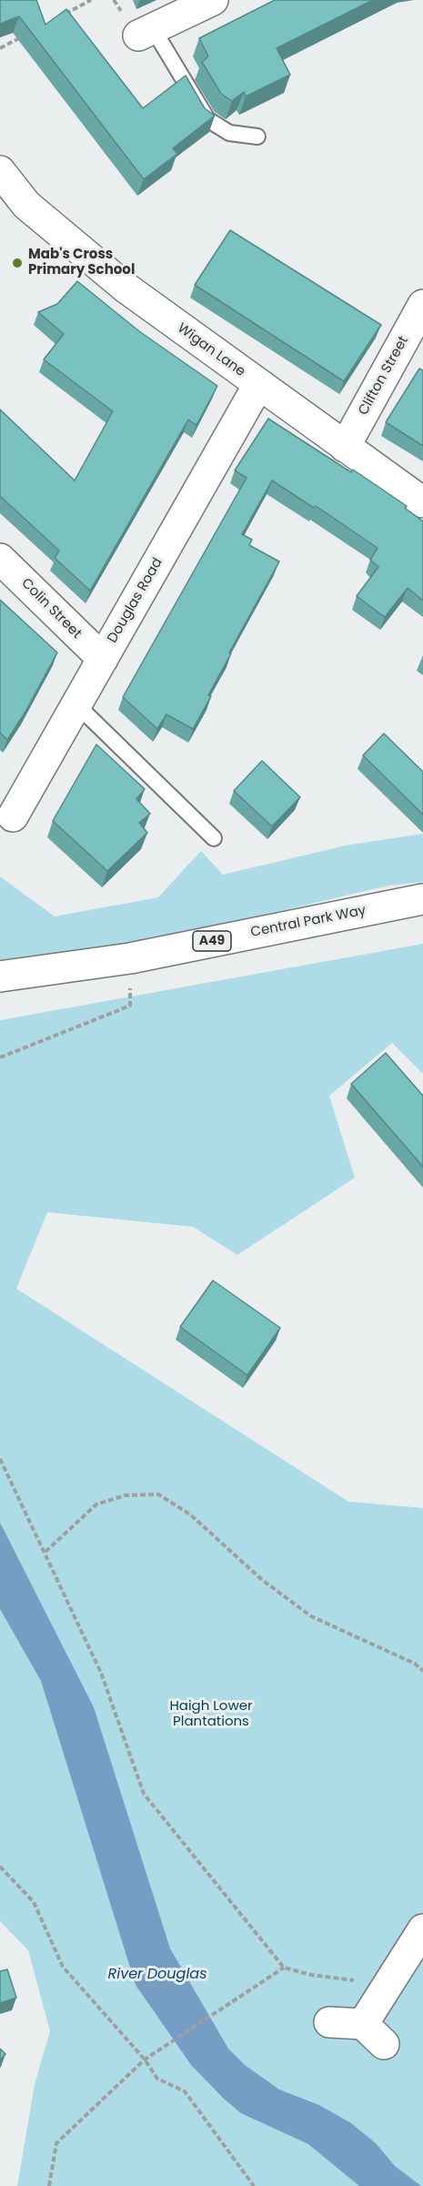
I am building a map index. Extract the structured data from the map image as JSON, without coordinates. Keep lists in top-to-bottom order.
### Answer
{
  "streets": {
    "main road": [
      "Wigan Lane",
      "Clifton Street",
      "Douglas Road",
      "Colin Street",
      "Central Park Way",
      "A49"
    ]
  },
  "crossings": [
    ["Wigan Lane", "Clifton Street"],
    ["Wigan Lane", "Douglas Road"],
    ["Douglas Road", "Colin Street"]
  ],
  "water": ["River Douglas"],
  "parks": ["Haigh Lower Plantations"],
  "places": ["Mab's Cross Primary School"]
}
